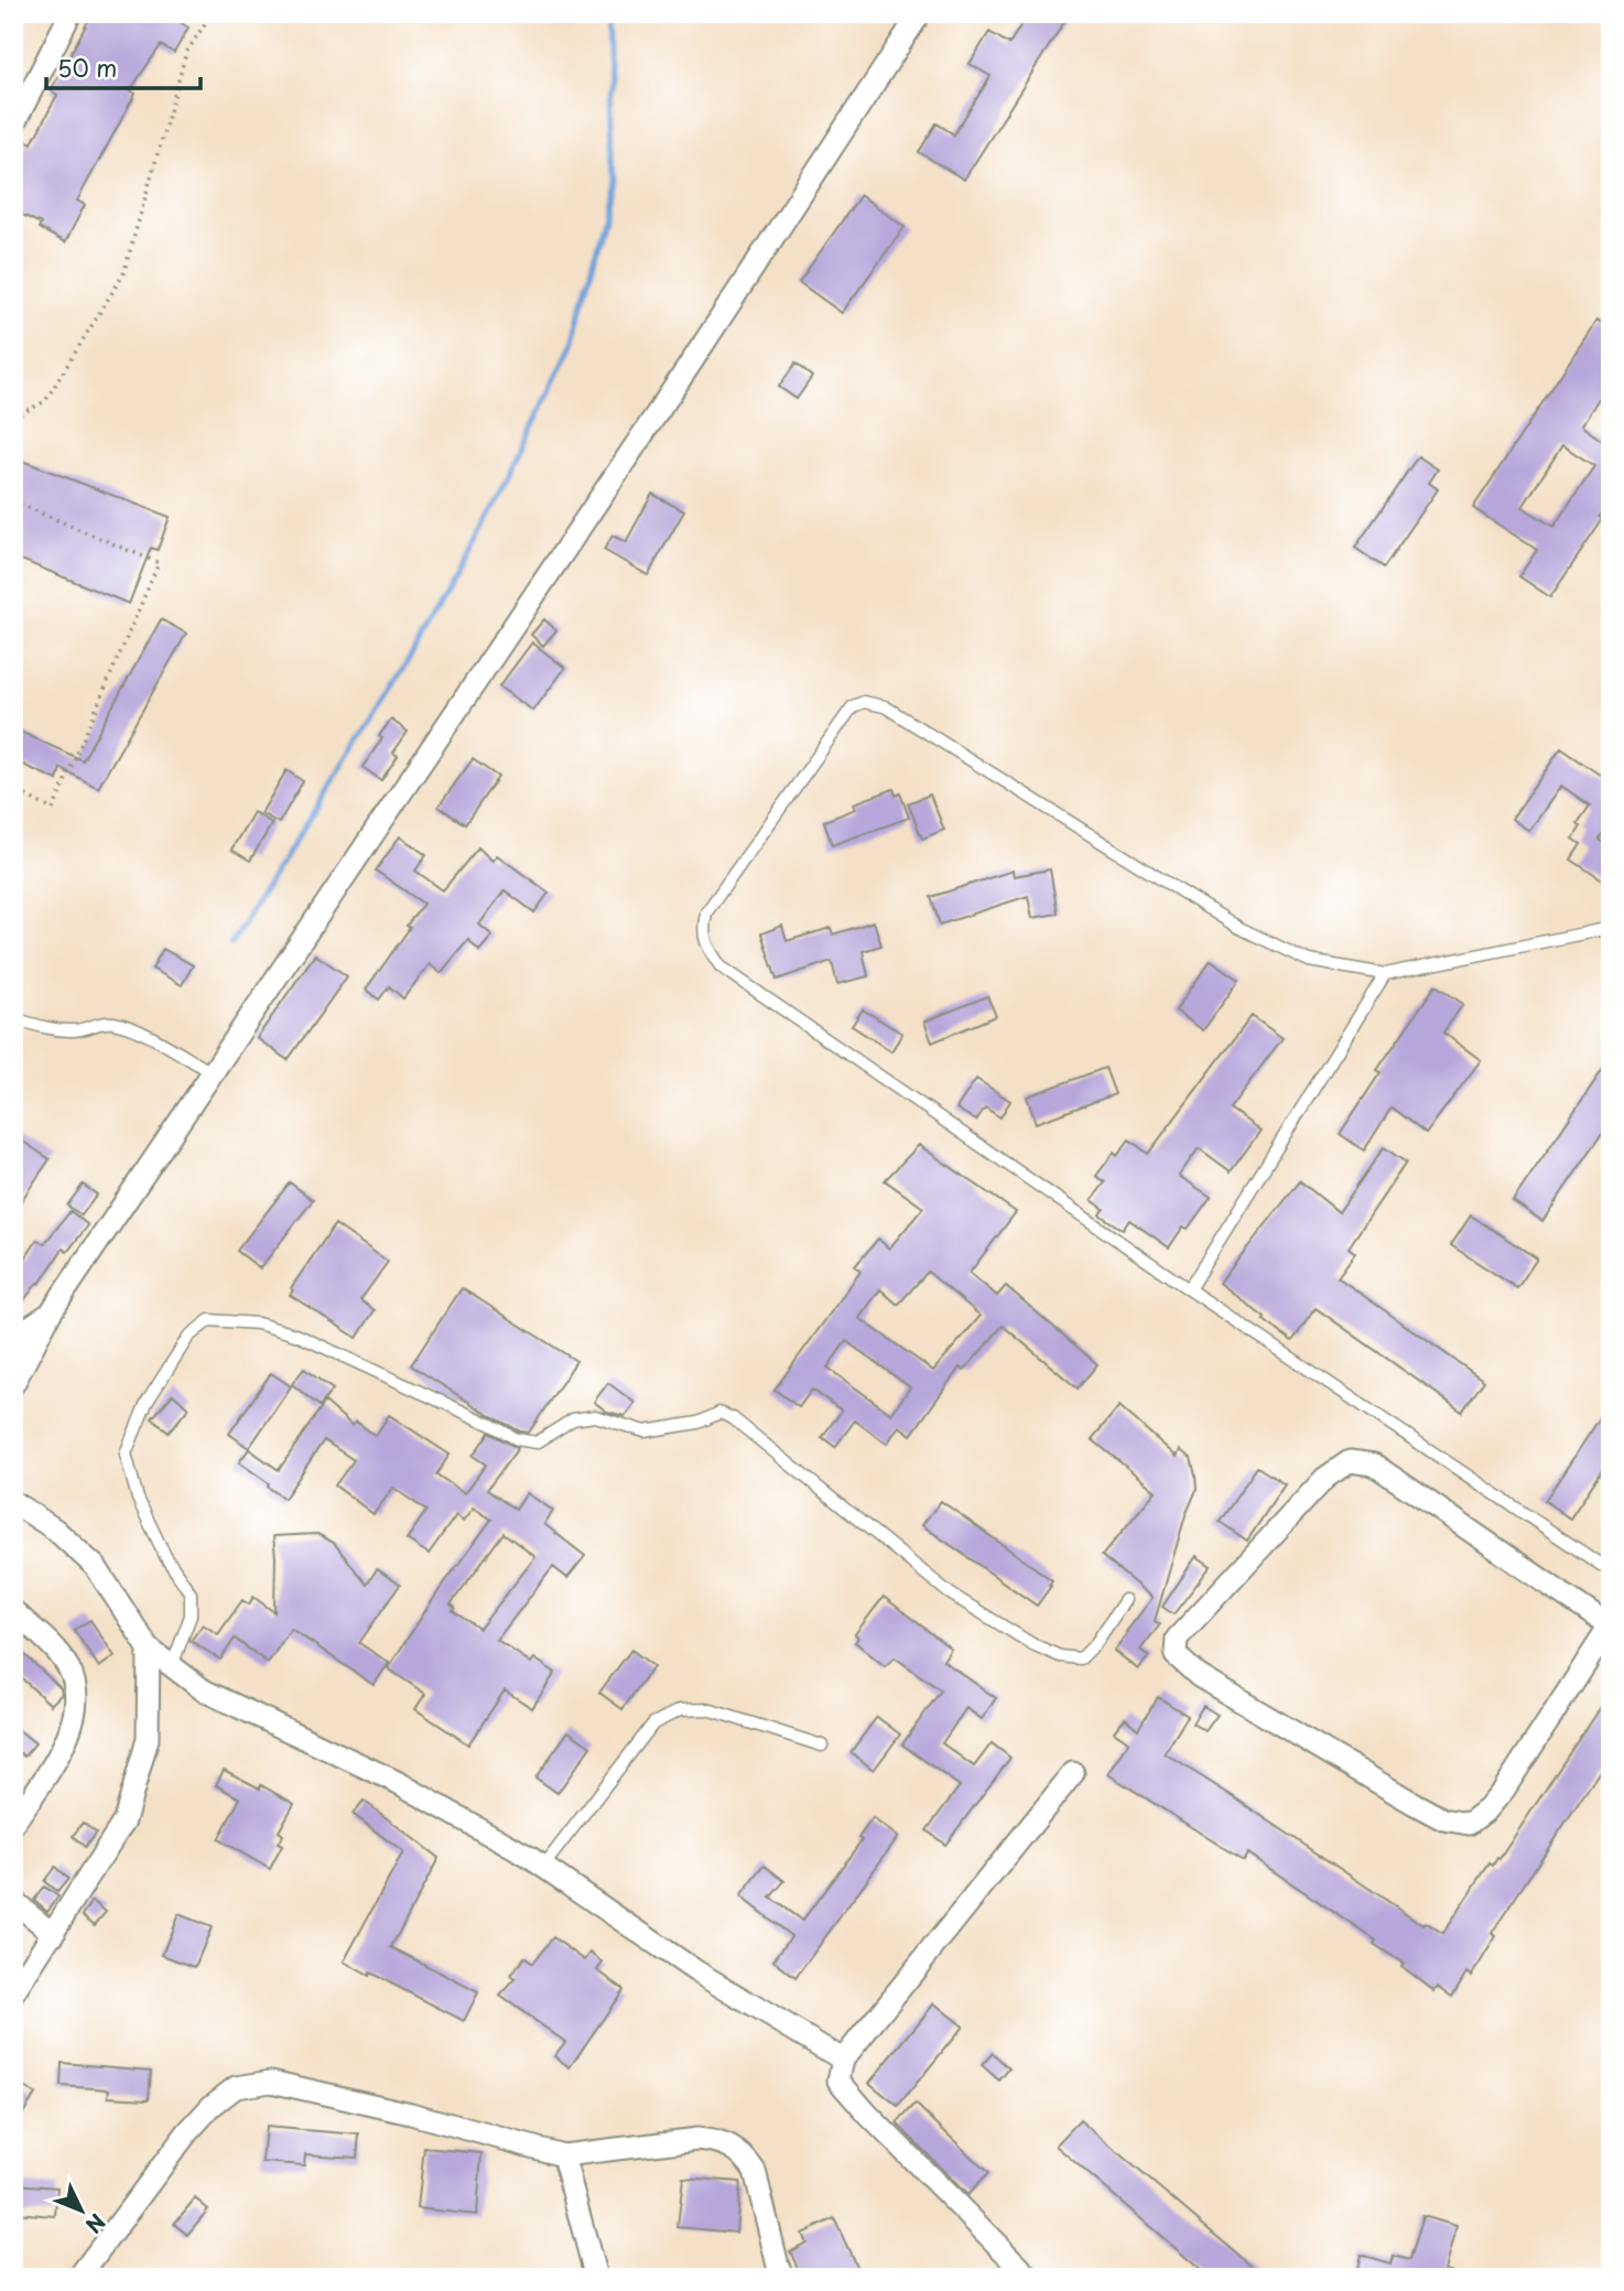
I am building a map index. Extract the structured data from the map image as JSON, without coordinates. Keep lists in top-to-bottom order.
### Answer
{
  "scale_bar": "50 m",
  "north": "bottom right"
}
